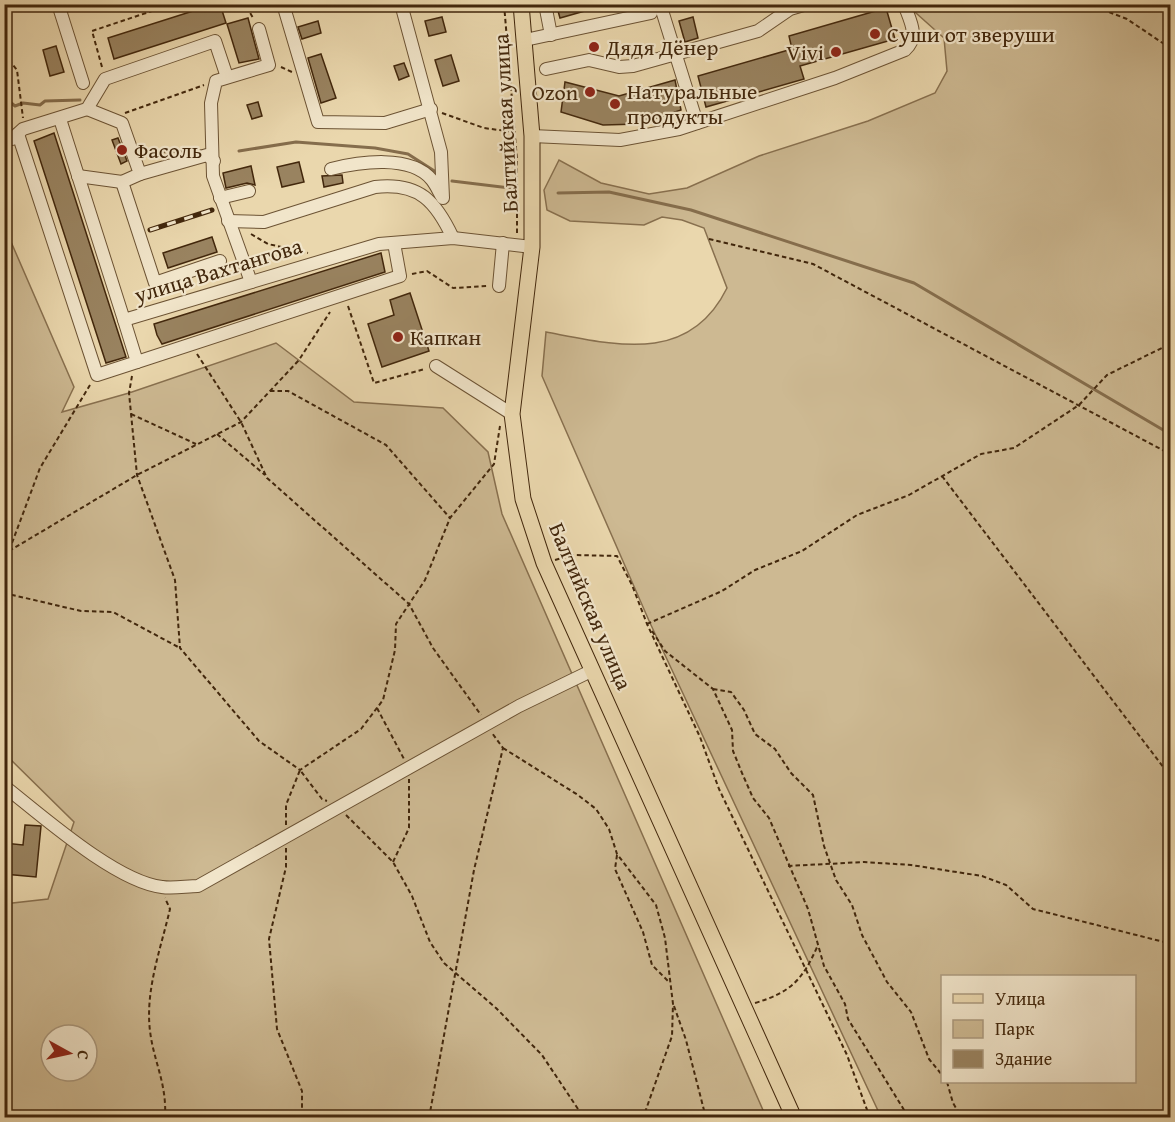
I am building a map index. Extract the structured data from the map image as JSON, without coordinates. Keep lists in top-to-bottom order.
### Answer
{
  "streets": {
    "main road": ["Балтийская улица"],
    "street": ["улица Вахтангова"]
  },
  "crossings": [
    ["Балтийская улица", "улица Вахтангова"]
  ],
  "places": [
    "Суши от зверуши",
    "Дядя Дёнер",
    "Vivi",
    "Ozon",
    "Натуральные продукты",
    "Фасоль",
    "Капкан"
  ],
  "legend": ["Улица", "Парк", "Здание"],
  "north": "right"
}
